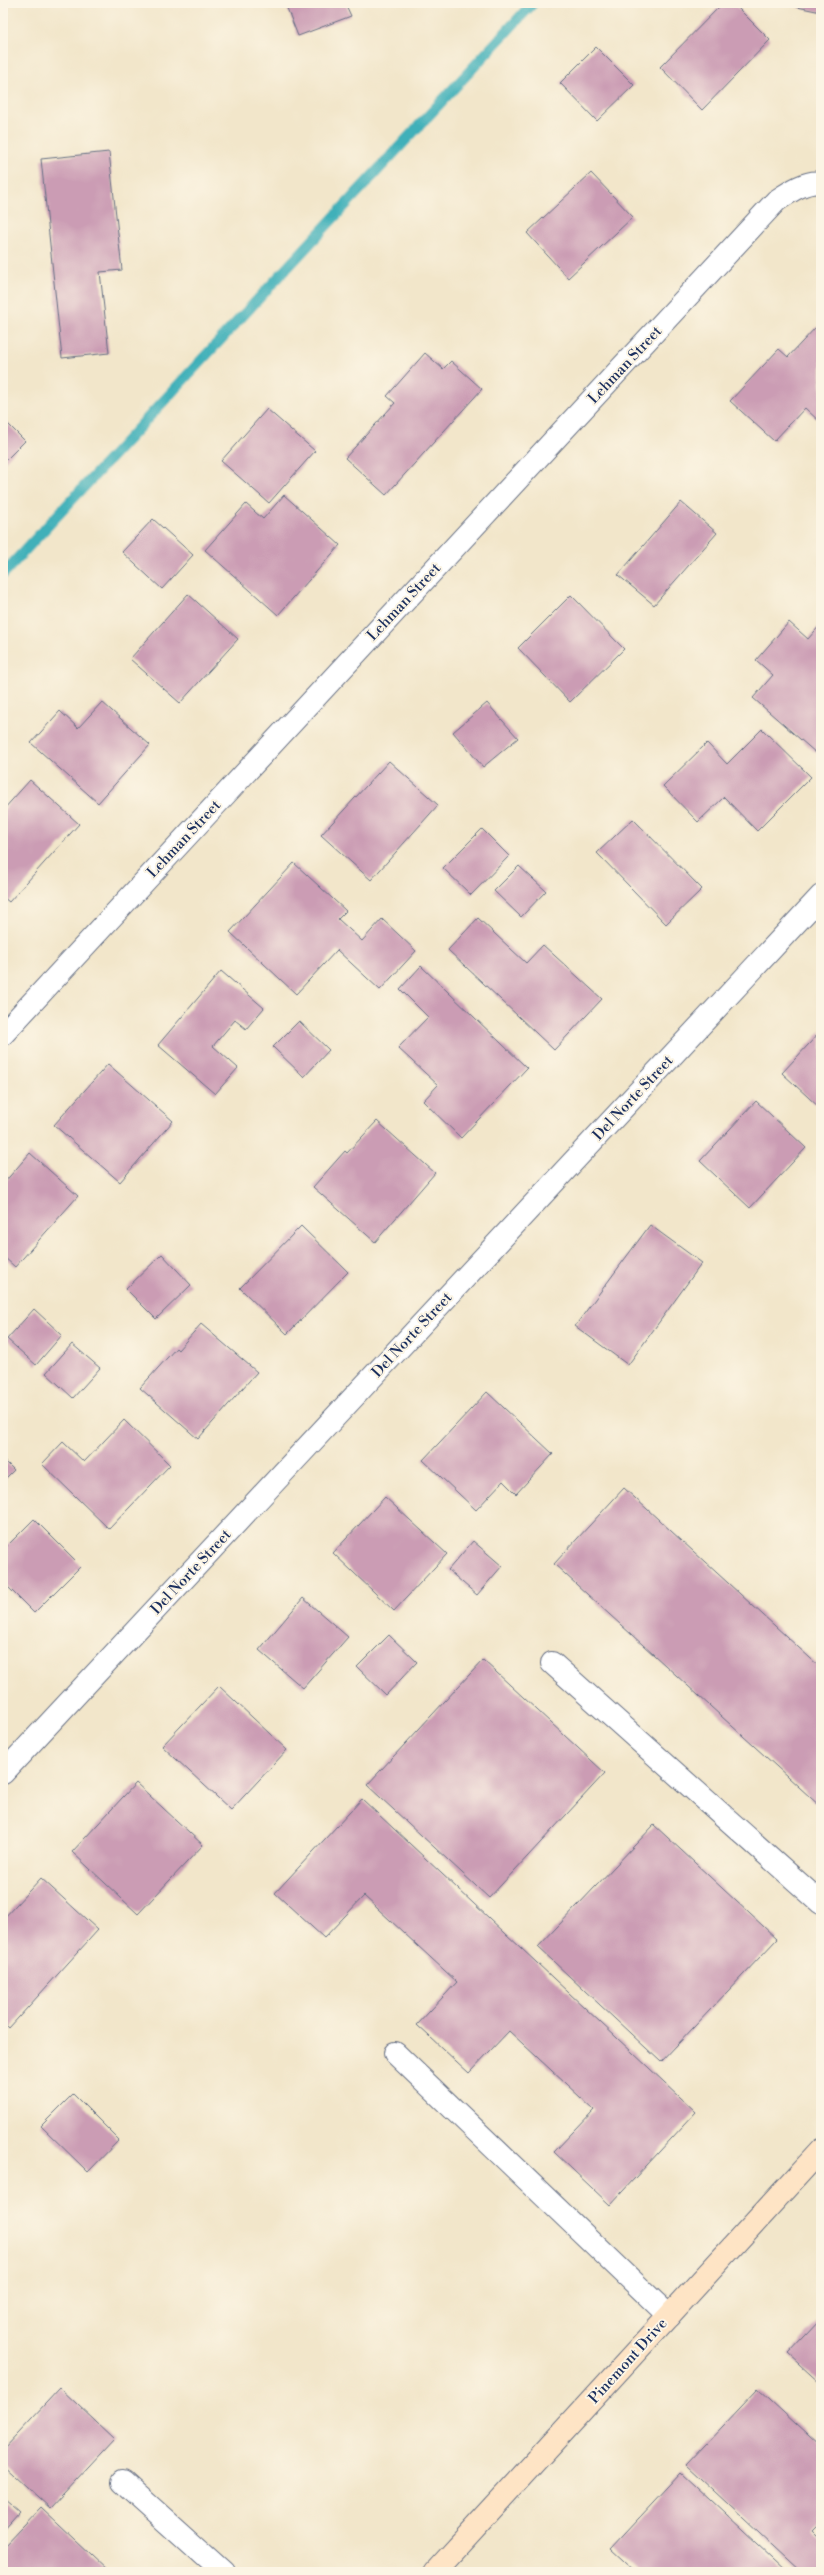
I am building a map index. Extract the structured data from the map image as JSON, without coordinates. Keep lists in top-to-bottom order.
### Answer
{
  "streets": {
    "main road": ["Pinemont Drive"],
    "street": ["Lehman Street", "Del Norte Street"]
  }
}
